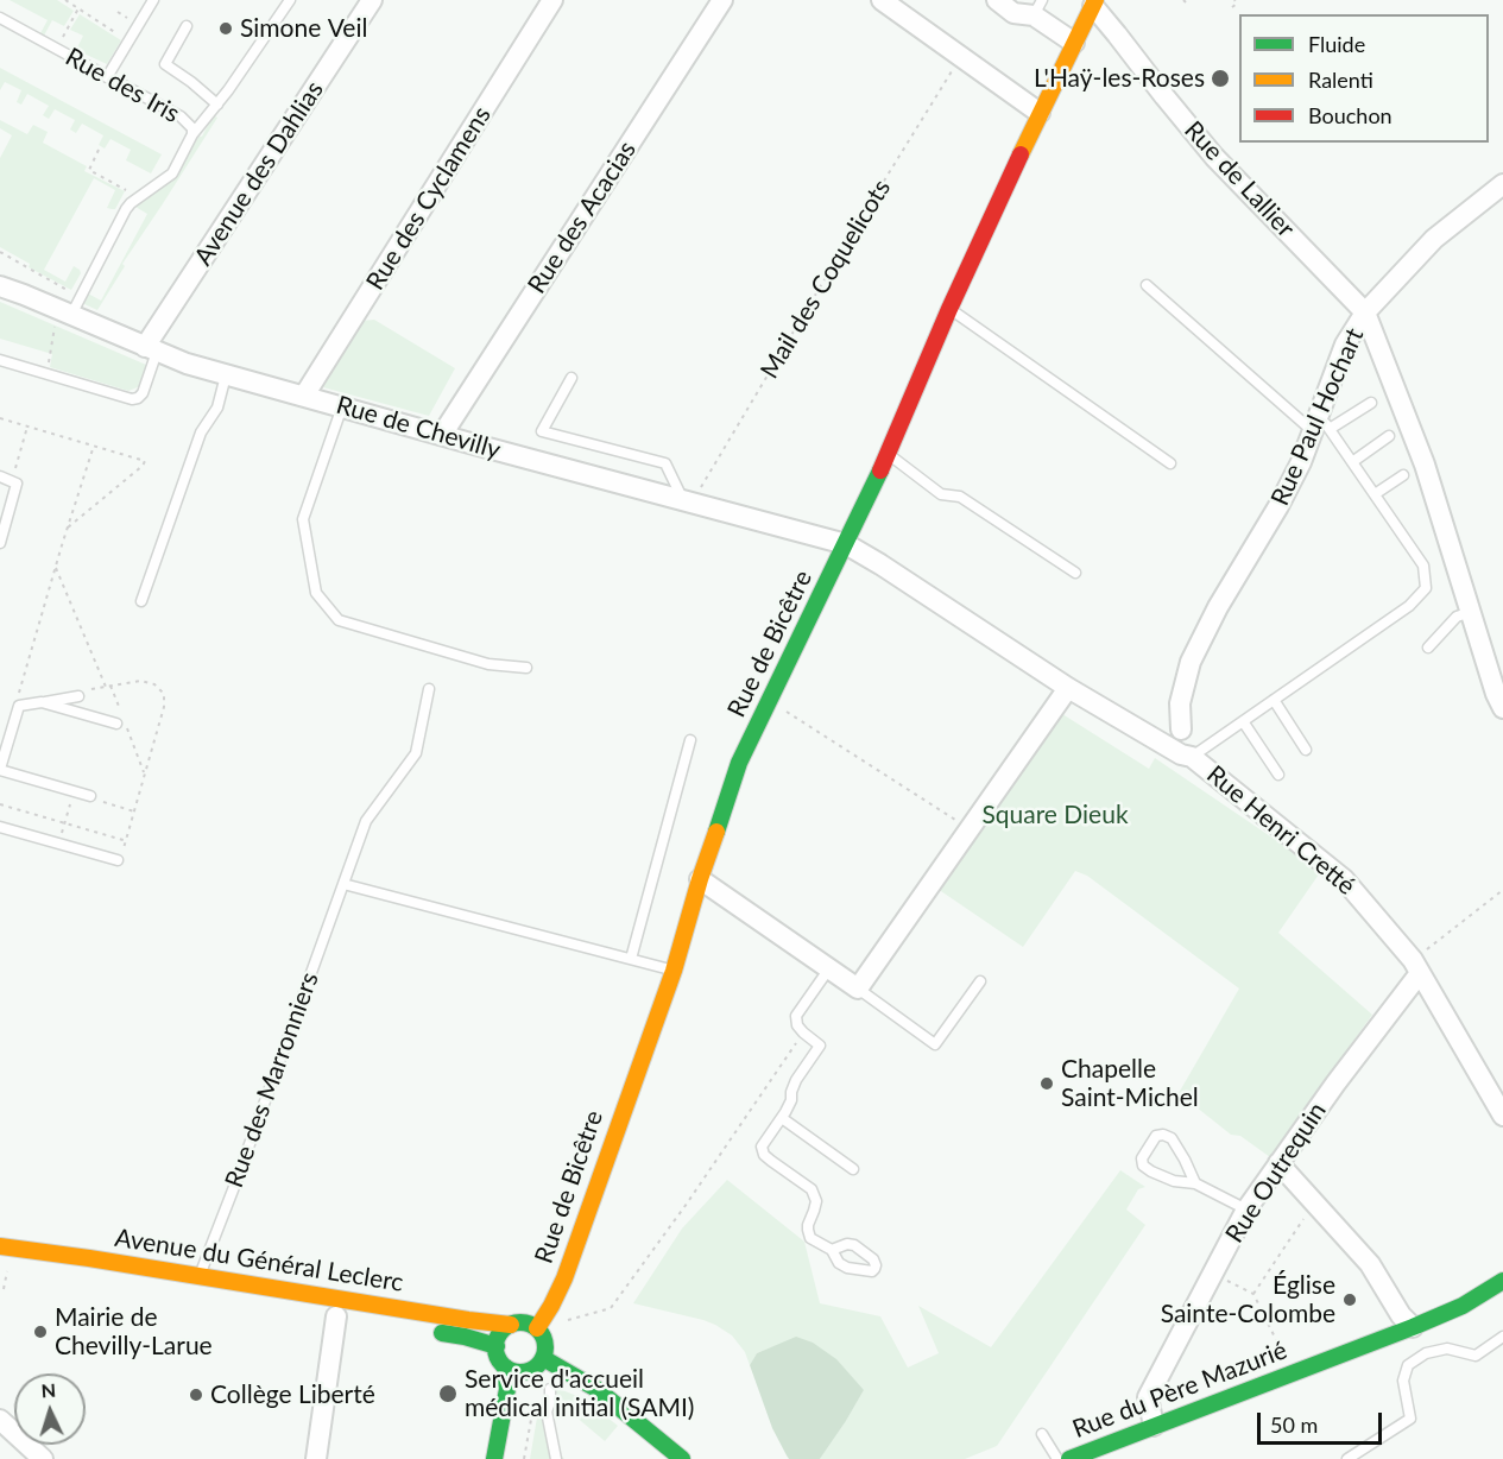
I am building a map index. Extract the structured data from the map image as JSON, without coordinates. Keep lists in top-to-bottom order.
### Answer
{
  "streets": {
    "main road": ["Rue de Bicêtre", "Avenue du Général Leclerc", "Rue du Père Mazurié"],
    "street": [
      "Avenue des Dahlias",
      "Rue de Lallier",
      "Rue des Cyclamens",
      "Rue des Acacias",
      "Rue Paul Hochart",
      "Rue de Chevilly",
      "Rue Henri Cretté",
      "Rue Outrequin"
    ],
    "lane": ["Rue des Iris", "Rue des Marronniers"],
    "path": ["Mail des Coquelicots"]
  },
  "crossings": [
    ["Rue des Iris", "Rue de Chevilly"],
    ["Avenue des Dahlias", "Rue de Chevilly"],
    ["Rue de Lallier", "Rue Paul Hochart"],
    ["Rue de Lallier", "Rue de Bicêtre"],
    ["Rue des Cyclamens", "Rue de Chevilly"],
    ["Rue des Acacias", "Rue de Chevilly"],
    ["Mail des Coquelicots", "Rue de Chevilly"],
    ["Rue de Chevilly", "Rue de Bicêtre"],
    ["Rue de Chevilly", "Rue Henri Cretté"],
    ["Rue de Bicêtre", "Avenue du Général Leclerc"],
    ["Rue Henri Cretté", "Rue Outrequin"],
    ["Rue des Marronniers", "Avenue du Général Leclerc"],
    ["Rue Outrequin", "Rue du Père Mazurié"]
  ],
  "parks": ["Square Dieuk"],
  "places": [
    "Simone Veil",
    "L'Haÿ-les-Roses",
    "Chapelle Saint-Michel",
    "Église Sainte-Colombe",
    "Mairie de Chevilly-Larue",
    "Service d'accueil médical initial (SAMI)",
    "Collège Liberté"
  ],
  "legend": ["Fluide", "Ralenti", "Bouchon"],
  "scale_bar": "50 m",
  "north": "top"
}
